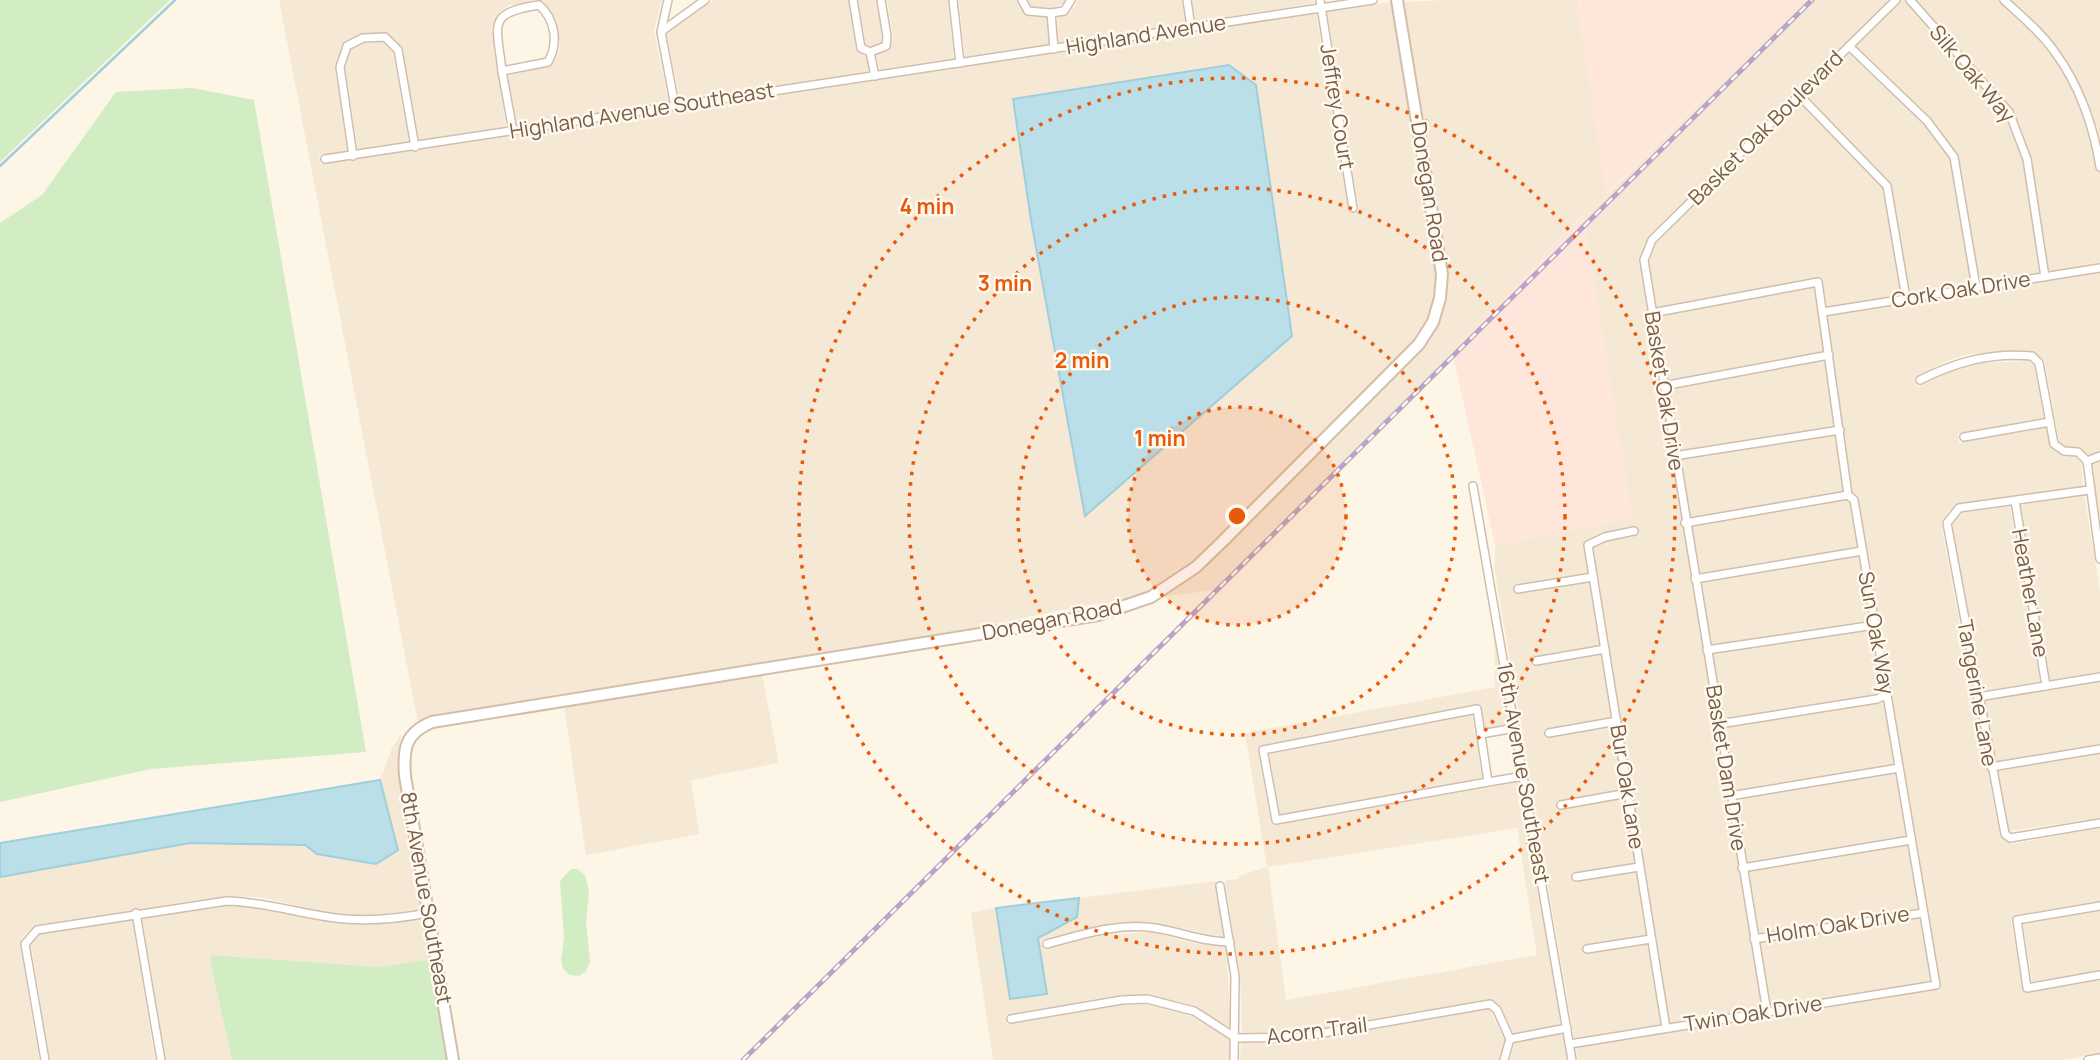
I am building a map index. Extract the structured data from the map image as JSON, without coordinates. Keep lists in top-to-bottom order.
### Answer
{
  "streets": {
    "street": [
      "Highland Avenue",
      "Silk Oak Way",
      "Jeffrey Court",
      "Highland Avenue Southeast",
      "Basket Oak Boulevard",
      "Donegan Road",
      "Cork Oak Drive",
      "Basket Oak Drive",
      "Heather Lane",
      "Sun Oak Way",
      "Tangerine Lane",
      "Basket Dam Drive",
      "16th Avenue Southeast",
      "Bur Oak Lane",
      "8th Avenue Southeast",
      "Holm Oak Drive",
      "Twin Oak Drive",
      "Acorn Trail"
    ]
  },
  "crossings": [
    ["Highland Avenue", "Jeffrey Court"],
    ["Highland Avenue", "Highland Avenue Southeast"],
    ["Silk Oak Way", "Cork Oak Drive"],
    ["Basket Oak Boulevard", "Basket Oak Drive"],
    ["Donegan Road", "8th Avenue Southeast"],
    ["Cork Oak Drive", "Sun Oak Way"],
    ["Basket Oak Drive", "Sun Oak Way"],
    ["Basket Oak Drive", "Basket Dam Drive"],
    ["Heather Lane", "Tangerine Lane"],
    ["Sun Oak Way", "Holm Oak Drive"],
    ["Sun Oak Way", "Twin Oak Drive"],
    ["Basket Dam Drive", "Holm Oak Drive"],
    ["Basket Dam Drive", "Twin Oak Drive"],
    ["16th Avenue Southeast", "Twin Oak Drive"],
    ["Bur Oak Lane", "Twin Oak Drive"]
  ],
  "rings": [
    "4 min",
    "3 min",
    "2 min",
    "1 min"
  ]
}
